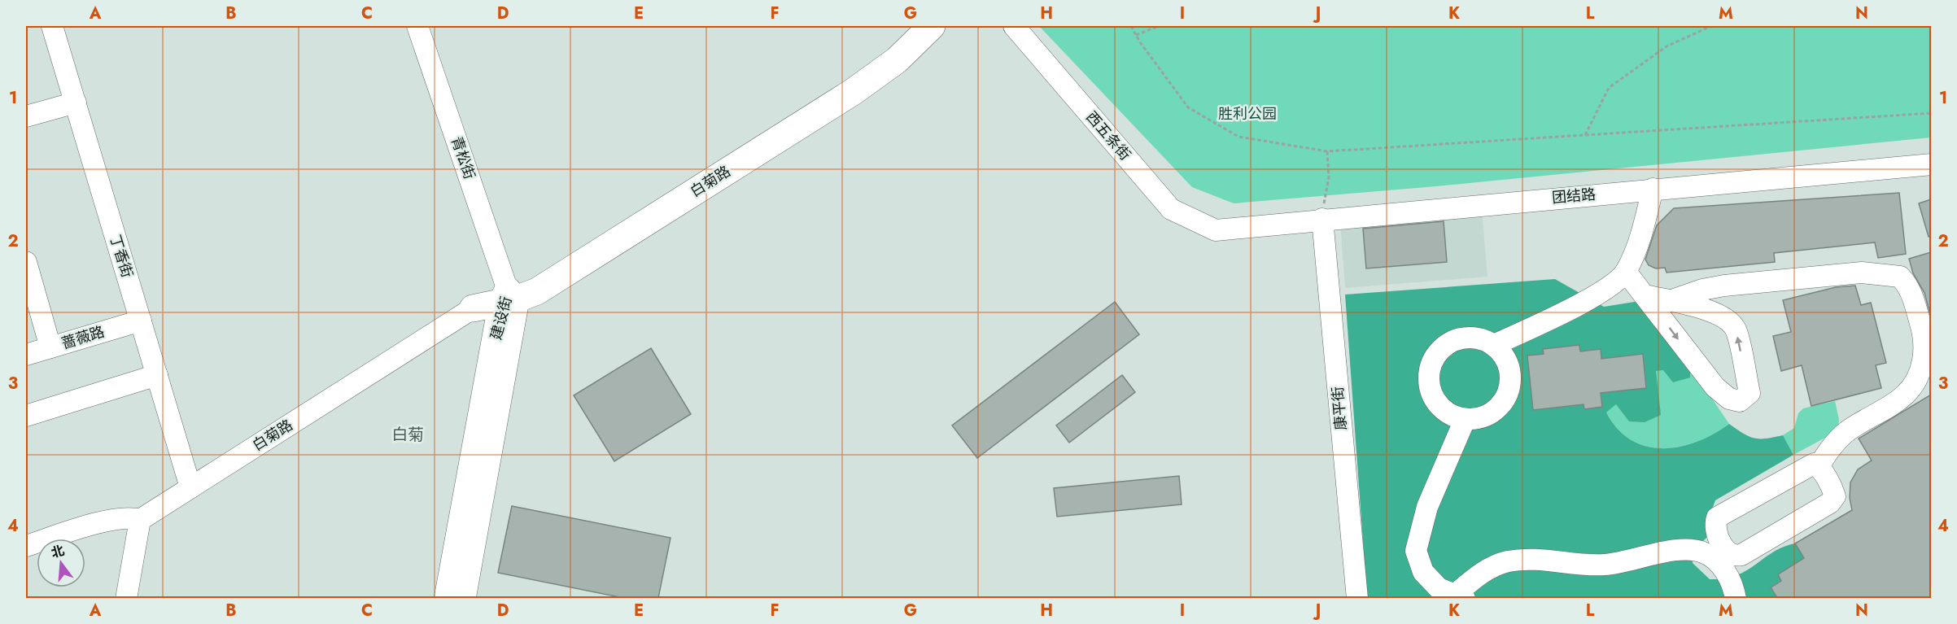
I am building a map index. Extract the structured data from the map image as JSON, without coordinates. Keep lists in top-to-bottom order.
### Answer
{
  "streets": {
    "main road": ["白菊路", "建设街"],
    "street": [
      "西五条街",
      "青松街",
      "团结路",
      "丁香街",
      "蔷薇路",
      "康平街"
    ]
  },
  "crossings": [
    ["西五条街", "团结路"],
    ["青松街", "白菊路"],
    ["青松街", "建设街"],
    ["白菊路", "丁香街"],
    ["白菊路", "建设街"],
    ["团结路", "康平街"],
    ["丁香街", "蔷薇路"]
  ],
  "districts": ["白菊"],
  "parks": ["胜利公园"],
  "north": "top",
  "grid": {
    "columns": [
      "A",
      "B",
      "C",
      "D",
      "E",
      "F",
      "G",
      "H",
      "I",
      "J",
      "K",
      "L",
      "M",
      "N"
    ],
    "rows": [
      "1",
      "2",
      "3",
      "4"
    ]
  }
}
